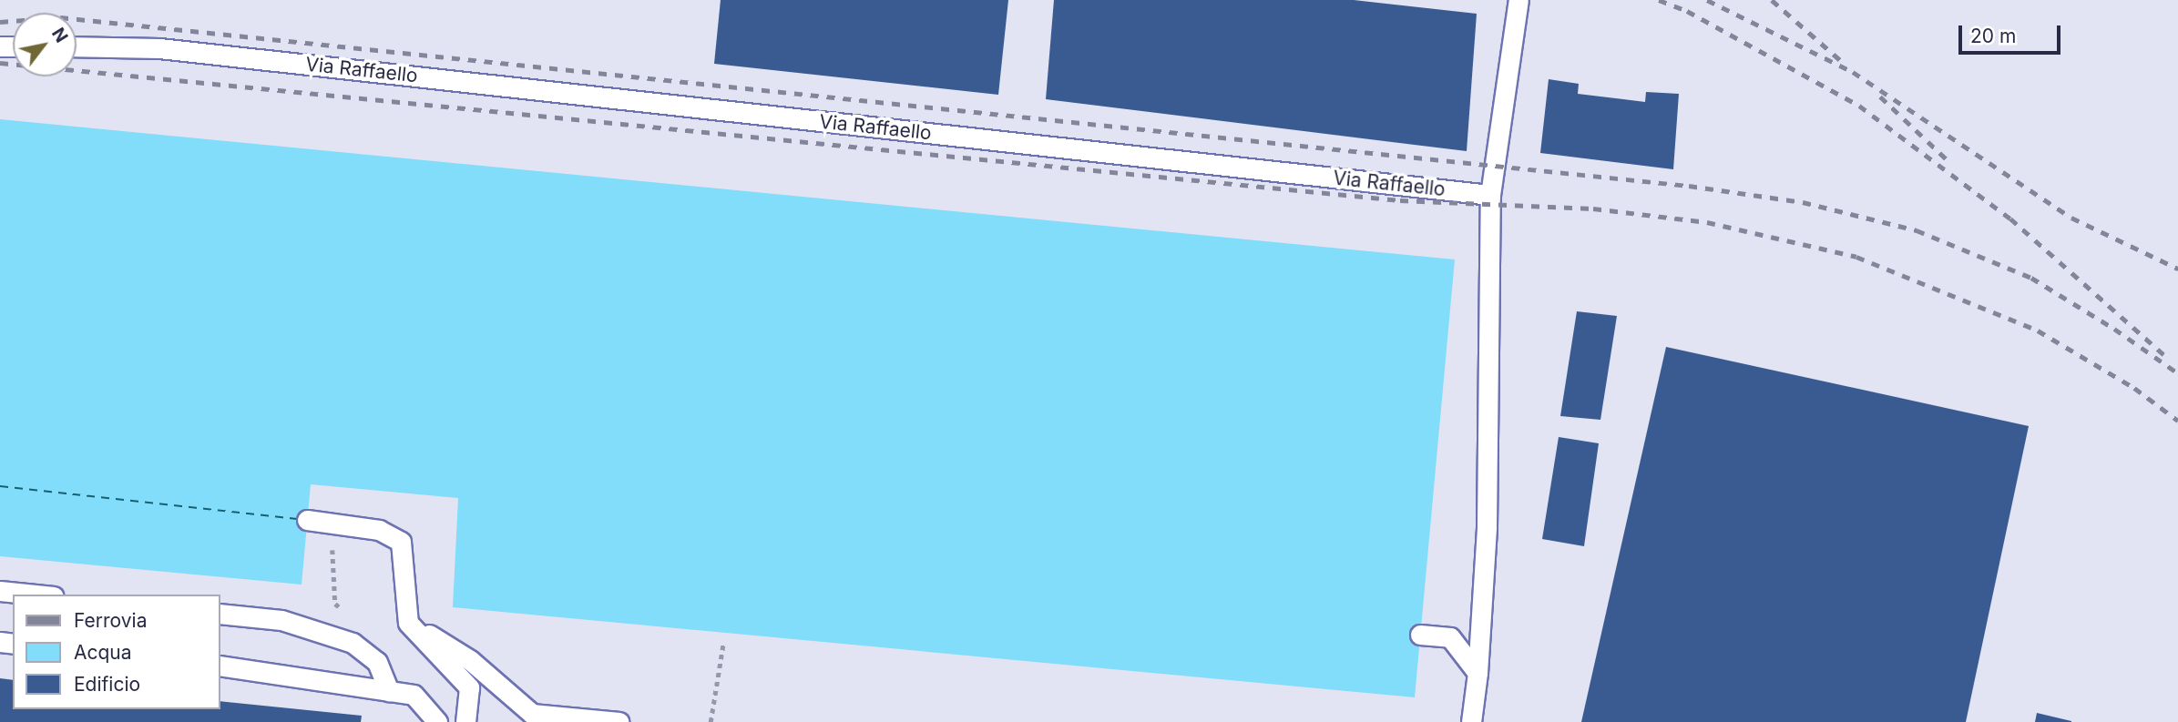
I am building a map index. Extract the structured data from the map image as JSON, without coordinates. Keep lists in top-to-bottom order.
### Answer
{
  "streets": {
    "lane": ["Via Raffaello"]
  },
  "legend": ["Ferrovia", "Acqua", "Edificio"],
  "scale_bar": "20 m",
  "north": "top right"
}
